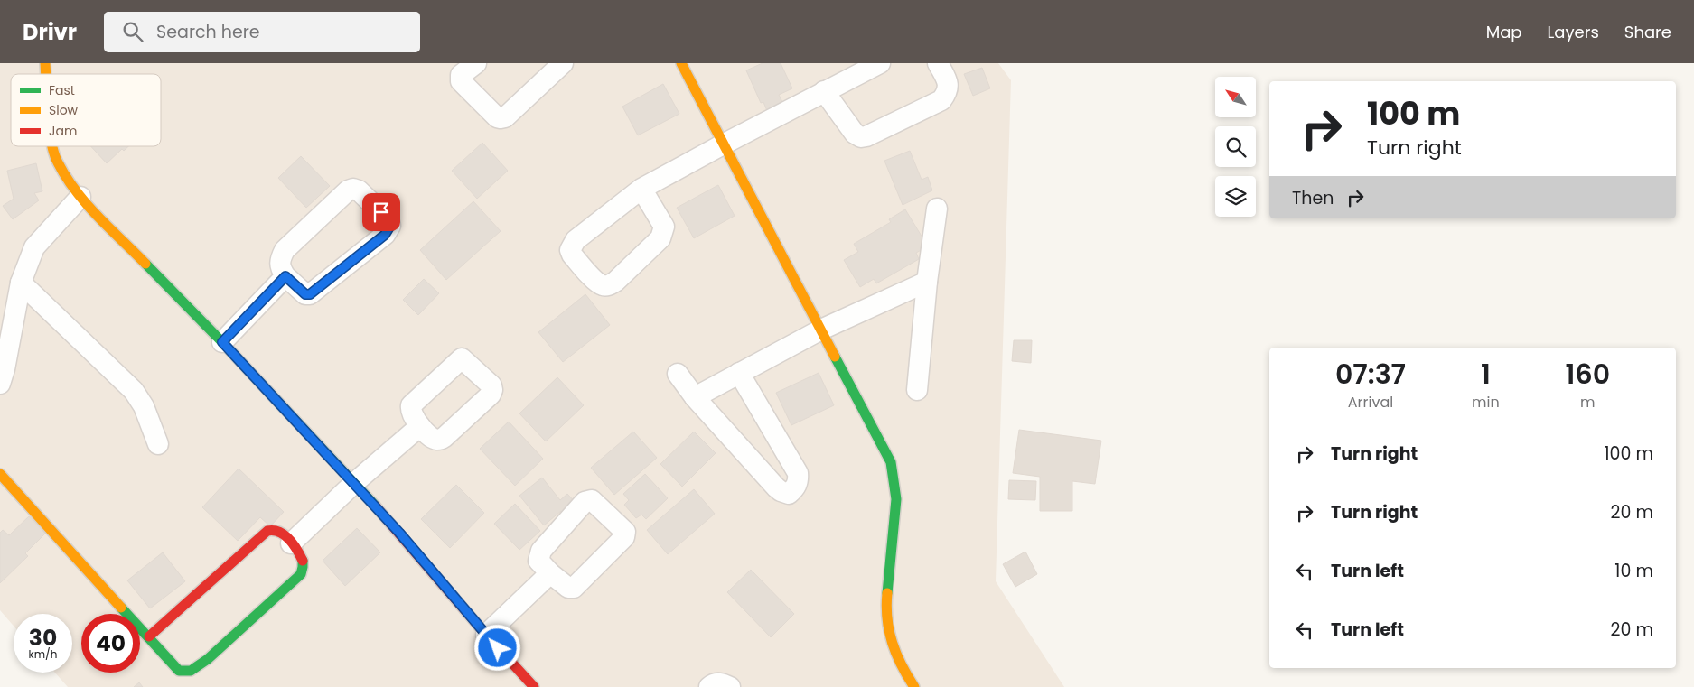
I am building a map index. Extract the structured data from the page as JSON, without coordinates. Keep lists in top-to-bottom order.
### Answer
{
  "legend": ["Fast", "Slow", "Jam"],
  "north": "top left",
  "page": {
    "header": "Drivr",
    "search": "Search here",
    "nav": ["Map", "Layers", "Share"],
    "turn": ["100 m", "Turn right"],
    "then": "Then",
    "eta": [
      "07:37",
      "Arrival",
      "1",
      "min",
      "160",
      "m"
    ],
    "list": [
      {
        "name": "Turn right",
        "value": "100 m"
      },
      {
        "name": "Turn right",
        "value": "20 m"
      },
      {
        "name": "Turn left",
        "value": "10 m"
      },
      {
        "name": "Turn left",
        "value": "20 m"
      }
    ],
    "speed": "30 km/h",
    "limit": "40"
  }
}
